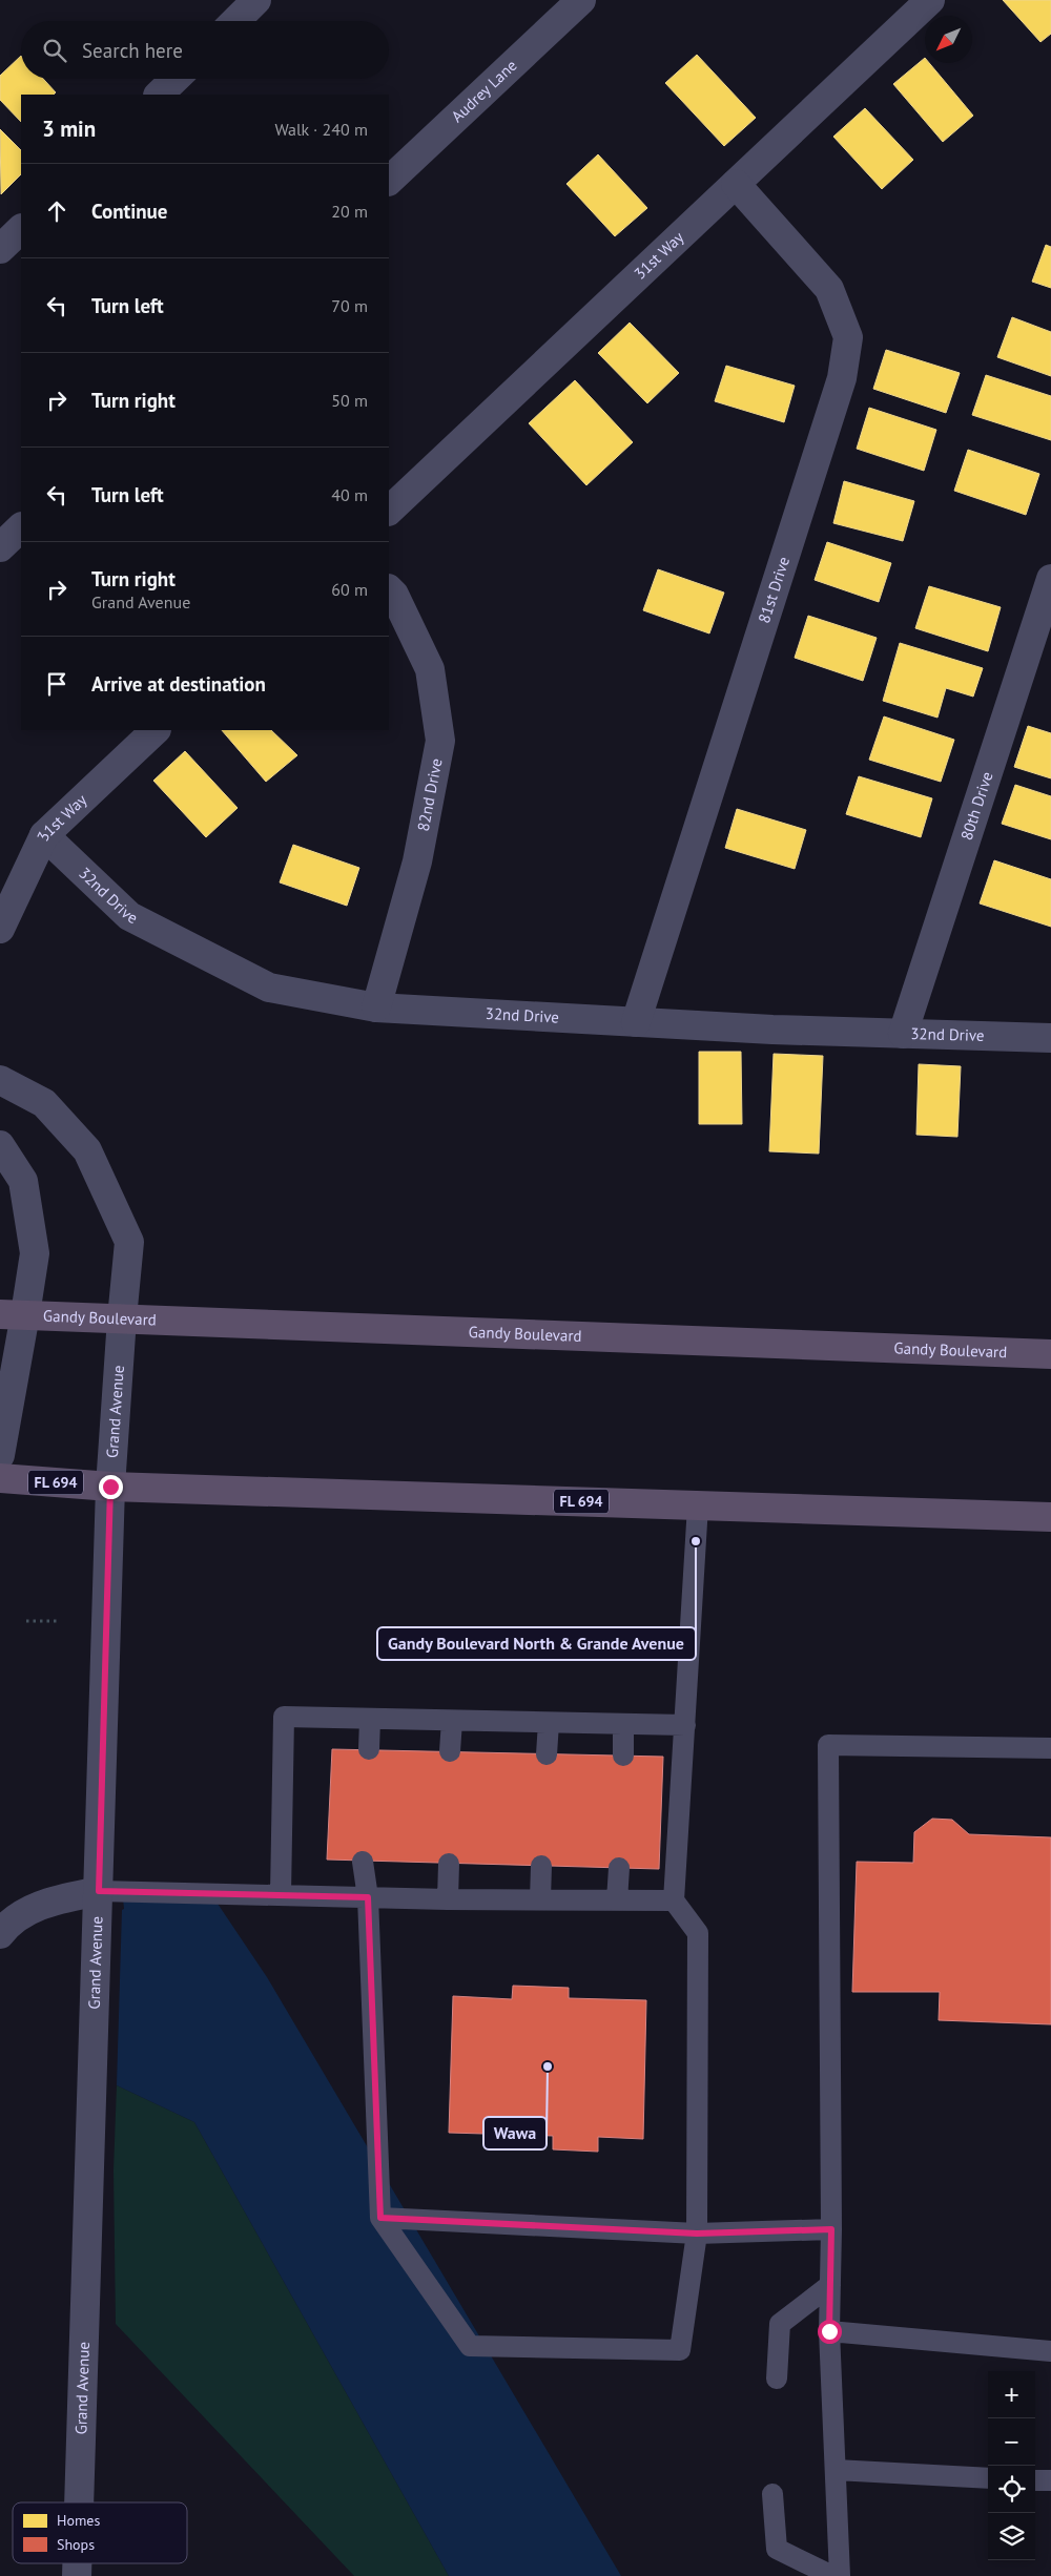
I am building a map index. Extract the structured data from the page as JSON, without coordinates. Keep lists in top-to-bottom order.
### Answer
{
  "streets": {
    "highway": ["Gandy Boulevard", "FL 694"],
    "street": [
      "Audrey Lane",
      "31st Way",
      "81st Drive",
      "82nd Drive",
      "80th Drive",
      "32nd Drive",
      "Grand Avenue"
    ]
  },
  "crossings": [
    ["31st Way", "81st Drive"],
    ["31st Way", "32nd Drive"],
    ["81st Drive", "32nd Drive"],
    ["82nd Drive", "32nd Drive"],
    ["80th Drive", "32nd Drive"],
    ["Gandy Boulevard", "Grand Avenue"],
    ["Grand Avenue", "FL 694"]
  ],
  "places": ["Gandy Boulevard North & Grande Avenue", "Wawa"],
  "legend": ["Homes", "Shops"],
  "north": "bottom left",
  "page": {
    "search": "Search here",
    "heading": ["3 min", "Walk · 240 m"],
    "list": [
      ["Continue", "20 m"],
      ["Turn left", "70 m"],
      ["Turn right", "50 m"],
      ["Turn left", "40 m"],
      ["Turn right", "Grand Avenue", "60 m"],
      "Arrive at destination"
    ],
    "map_buttons": ["+", "−"]
  }
}
